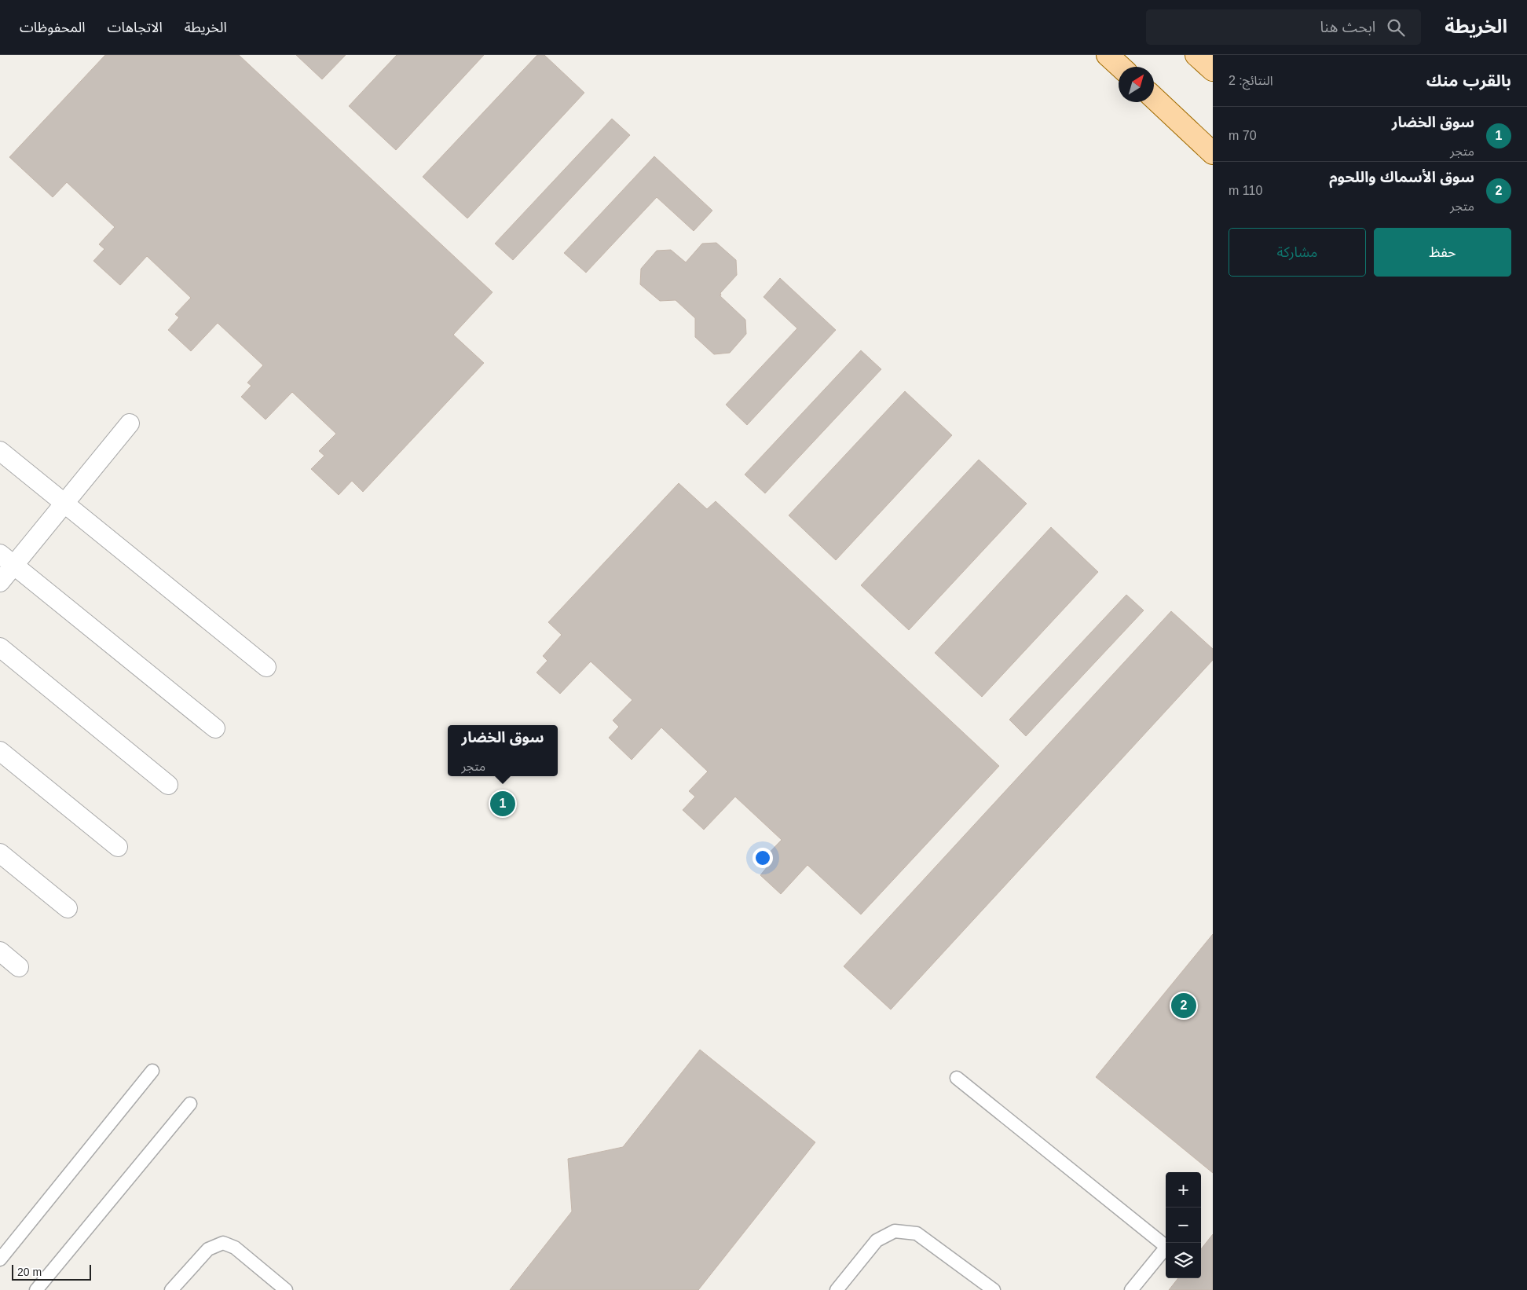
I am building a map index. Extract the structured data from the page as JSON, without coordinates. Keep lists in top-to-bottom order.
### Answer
{
  "scale_bar": "20 m",
  "north": "top right",
  "page": {
    "header": "الخريطة",
    "search": "ابحث هنا",
    "nav": ["الخريطة", "الاتجاهات", "المحفوظات"],
    "heading": ["بالقرب منك", "النتائج: 2"],
    "list": [
      {
        "mark": "1",
        "name": "سوق الخضار",
        "note": "متجر",
        "value": "70 m"
      },
      {
        "mark": "2",
        "name": "سوق الأسماك واللحوم",
        "note": "متجر",
        "value": "110 m"
      }
    ],
    "buttons": ["حفظ", "مشاركة"],
    "popup": ["سوق الخضار", "متجر"],
    "pins": ["1", "2"],
    "map_buttons": ["+", "−"],
    "scale": "20 m"
  }
}
